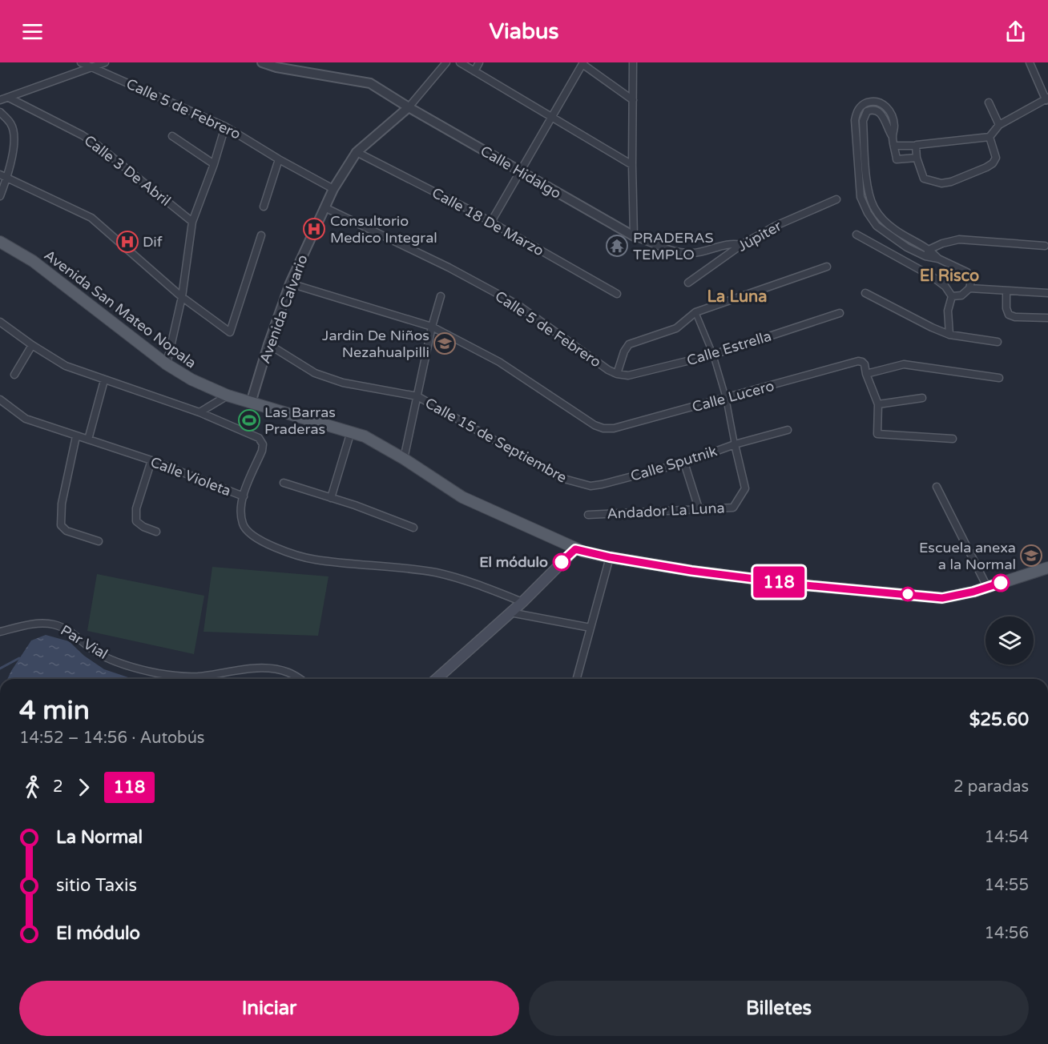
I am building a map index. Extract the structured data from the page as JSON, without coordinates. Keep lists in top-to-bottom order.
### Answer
{
  "streets": {
    "main road": ["Avenida San Mateo Nopala"],
    "street": [
      "Calle 5 de Febrero",
      "Calle 3 De Abril",
      "Calle Hidalgo",
      "Calle 18 De Marzo",
      "Júpiter",
      "Avenida Calvario",
      "Calle Estrella",
      "Calle Lucero",
      "Calle 15 de Septiembre",
      "Calle Sputnik",
      "Calle Violeta",
      "Andador La Luna",
      "Par Vial"
    ]
  },
  "crossings": [
    ["Calle 5 de Febrero", "Avenida Calvario"],
    ["Calle 5 de Febrero", "Calle Estrella"],
    ["Calle Hidalgo", "Avenida Calvario"],
    ["Calle 18 De Marzo", "Avenida Calvario"],
    ["Avenida San Mateo Nopala", "Avenida Calvario"],
    ["Avenida Calvario", "Calle 15 de Septiembre"],
    ["Calle Estrella", "Calle Sputnik"],
    ["Calle Lucero", "Calle Sputnik"],
    ["Calle 15 de Septiembre", "Calle Sputnik"],
    ["Calle Sputnik", "Andador La Luna"]
  ],
  "districts": ["El Risco", "La Luna"],
  "places": {
    "hospital": ["Consultorio Medico Integral", "Dif"],
    "temple": ["PRADERAS TEMPLO"],
    "school or university": ["Jardin De Niños Nezahualpilli", "Escuela anexa a la Normal"],
    "sports": ["Las Barras Praderas"],
    "other": ["El módulo"]
  },
  "lines": ["bus line 118"],
  "page": {
    "header": "Viabus",
    "on_map": "118",
    "heading": ["4 min", "14:52 – 14:56 · Autobús", "$25.60"],
    "legs": ["2", "118", "2 paradas"],
    "list": [
      {
        "name": "La Normal",
        "value": "14:54"
      },
      {
        "name": "sitio Taxis",
        "value": "14:55"
      },
      {
        "name": "El módulo",
        "value": "14:56"
      }
    ],
    "buttons": ["Iniciar", "Billetes"]
  }
}
